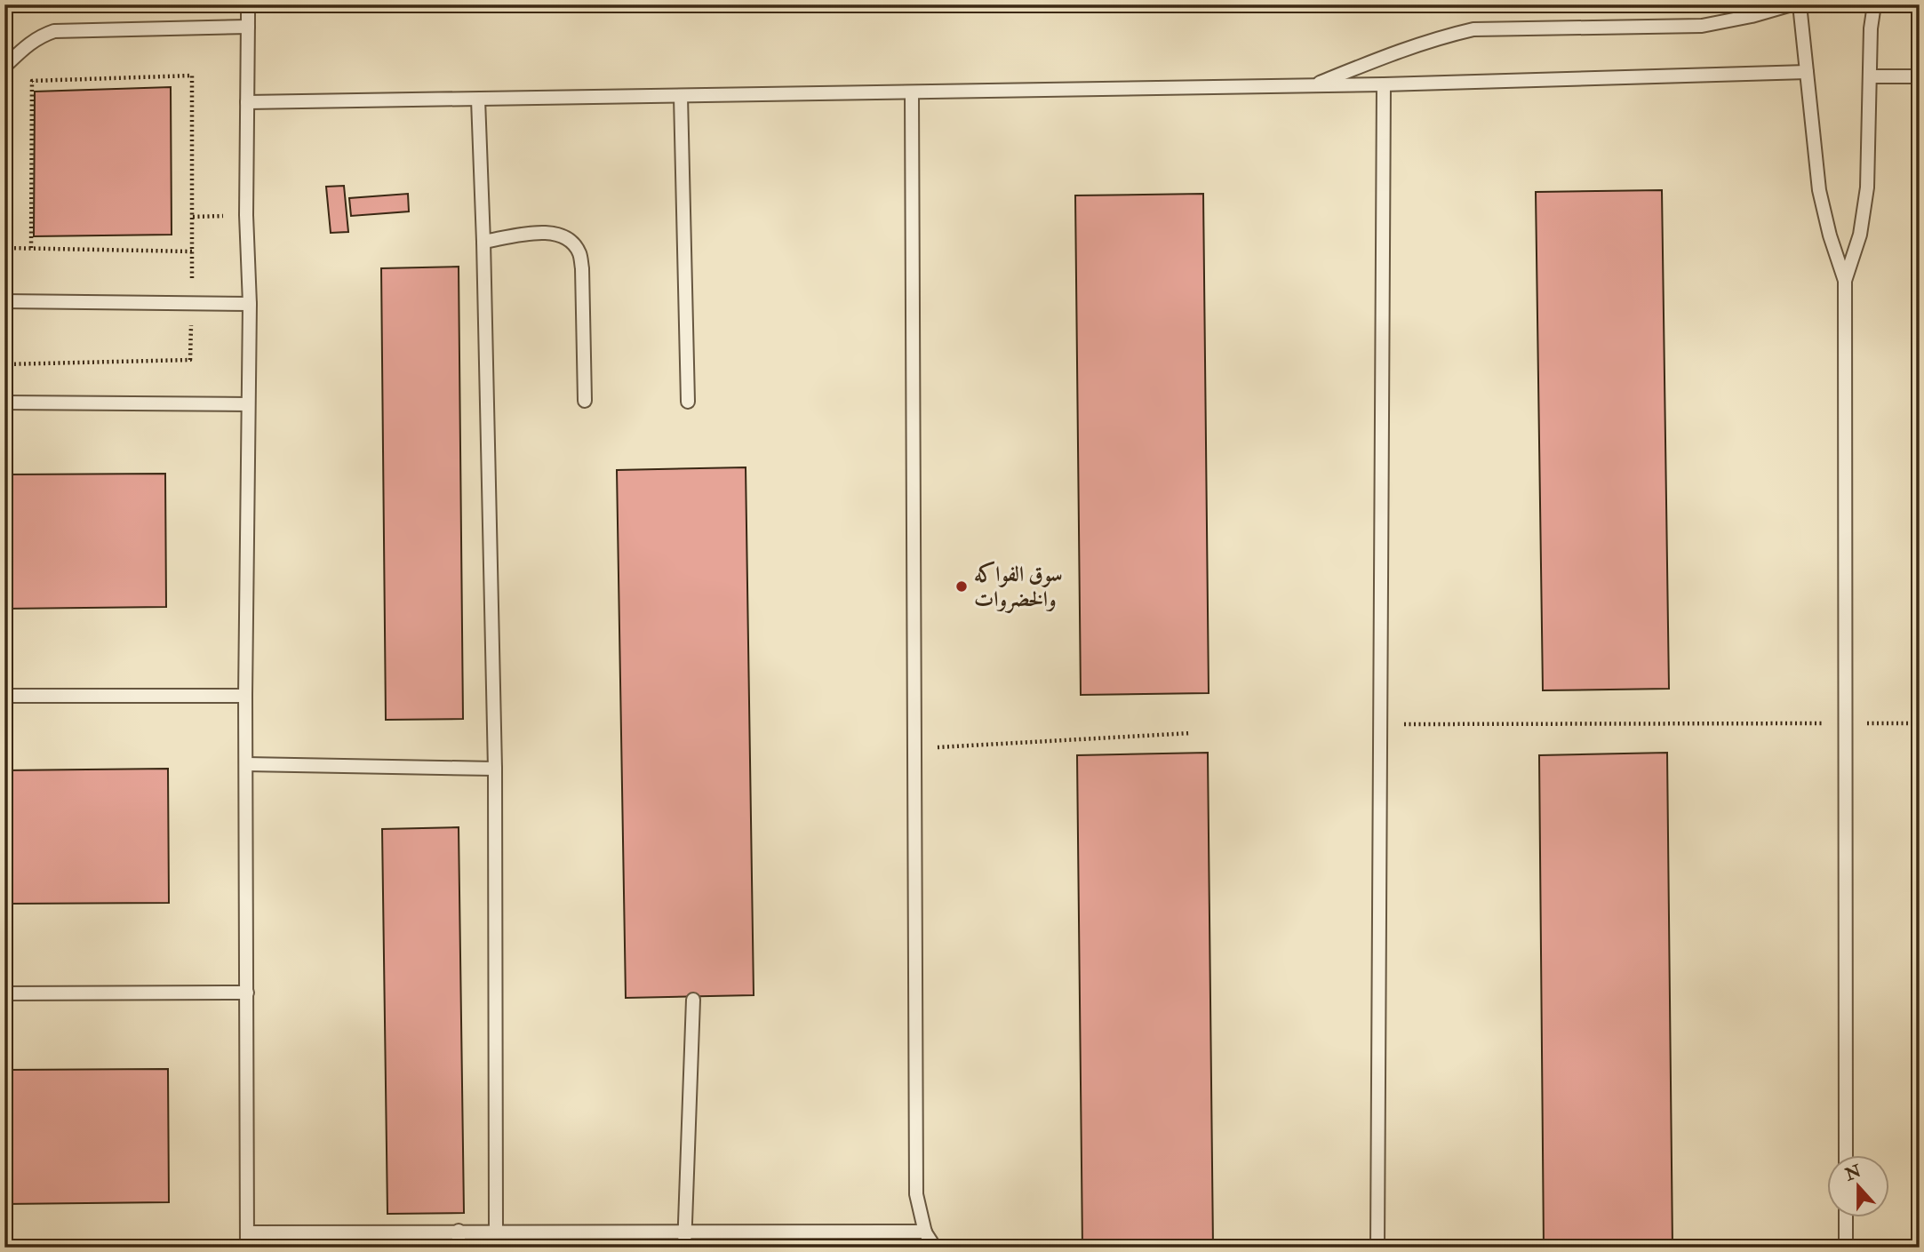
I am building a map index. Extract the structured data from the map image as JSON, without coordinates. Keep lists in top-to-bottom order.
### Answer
{
  "places": ["سوق الفواكه والخضروات"],
  "north": "top"
}
